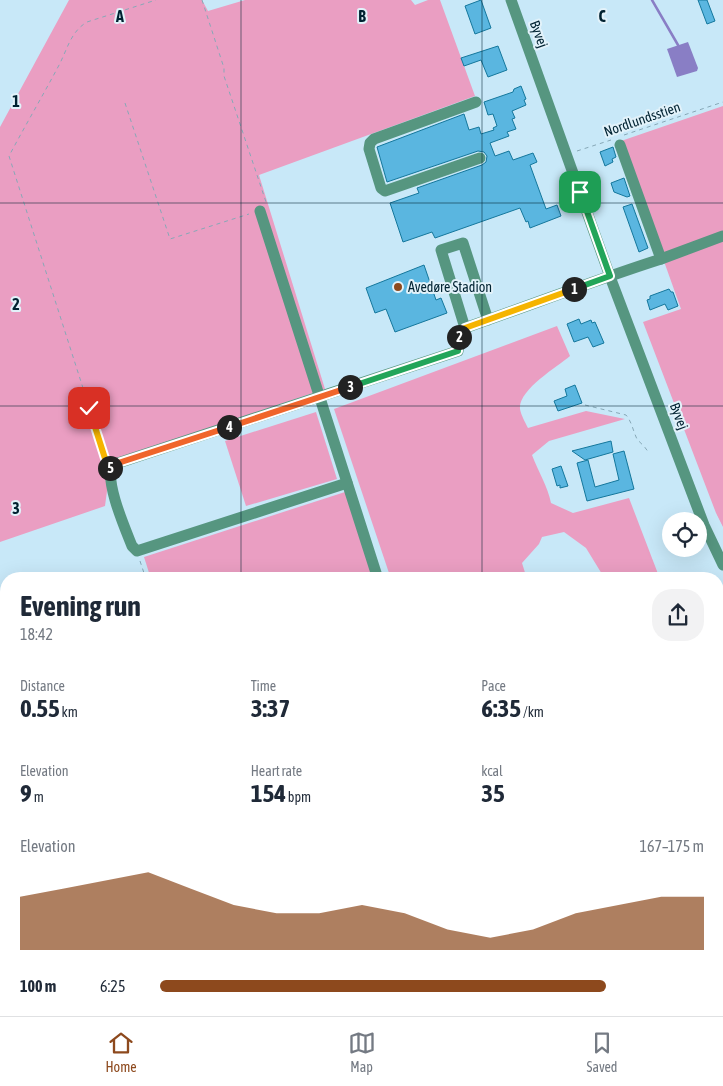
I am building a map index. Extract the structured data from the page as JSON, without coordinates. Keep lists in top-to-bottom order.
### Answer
{
  "streets": {
    "street": ["Byvej"],
    "path": ["Nordlundsstien"]
  },
  "crossings": [
    ["Byvej", "Nordlundsstien"]
  ],
  "places": ["Avedøre Stadion"],
  "page": {
    "pins": [
      "1",
      "2",
      "3",
      "4",
      "5"
    ],
    "heading": ["Evening run", "18:42"],
    "stats": [
      ["Distance", "0.55 km"],
      ["Time", "3:37"],
      ["Pace", "6:35 /km"],
      ["Elevation", "9 m"],
      ["Heart rate", "154 bpm"],
      ["kcal", "35"]
    ],
    "chart": ["Elevation", "167–175 m"],
    "list": [
      {
        "name": "100 m",
        "note": "6:25"
      }
    ],
    "tabs": ["Home", "Map", "Saved"]
  },
  "grid": {
    "columns": ["A", "B", "C"],
    "rows": ["1", "2", "3"]
  }
}
